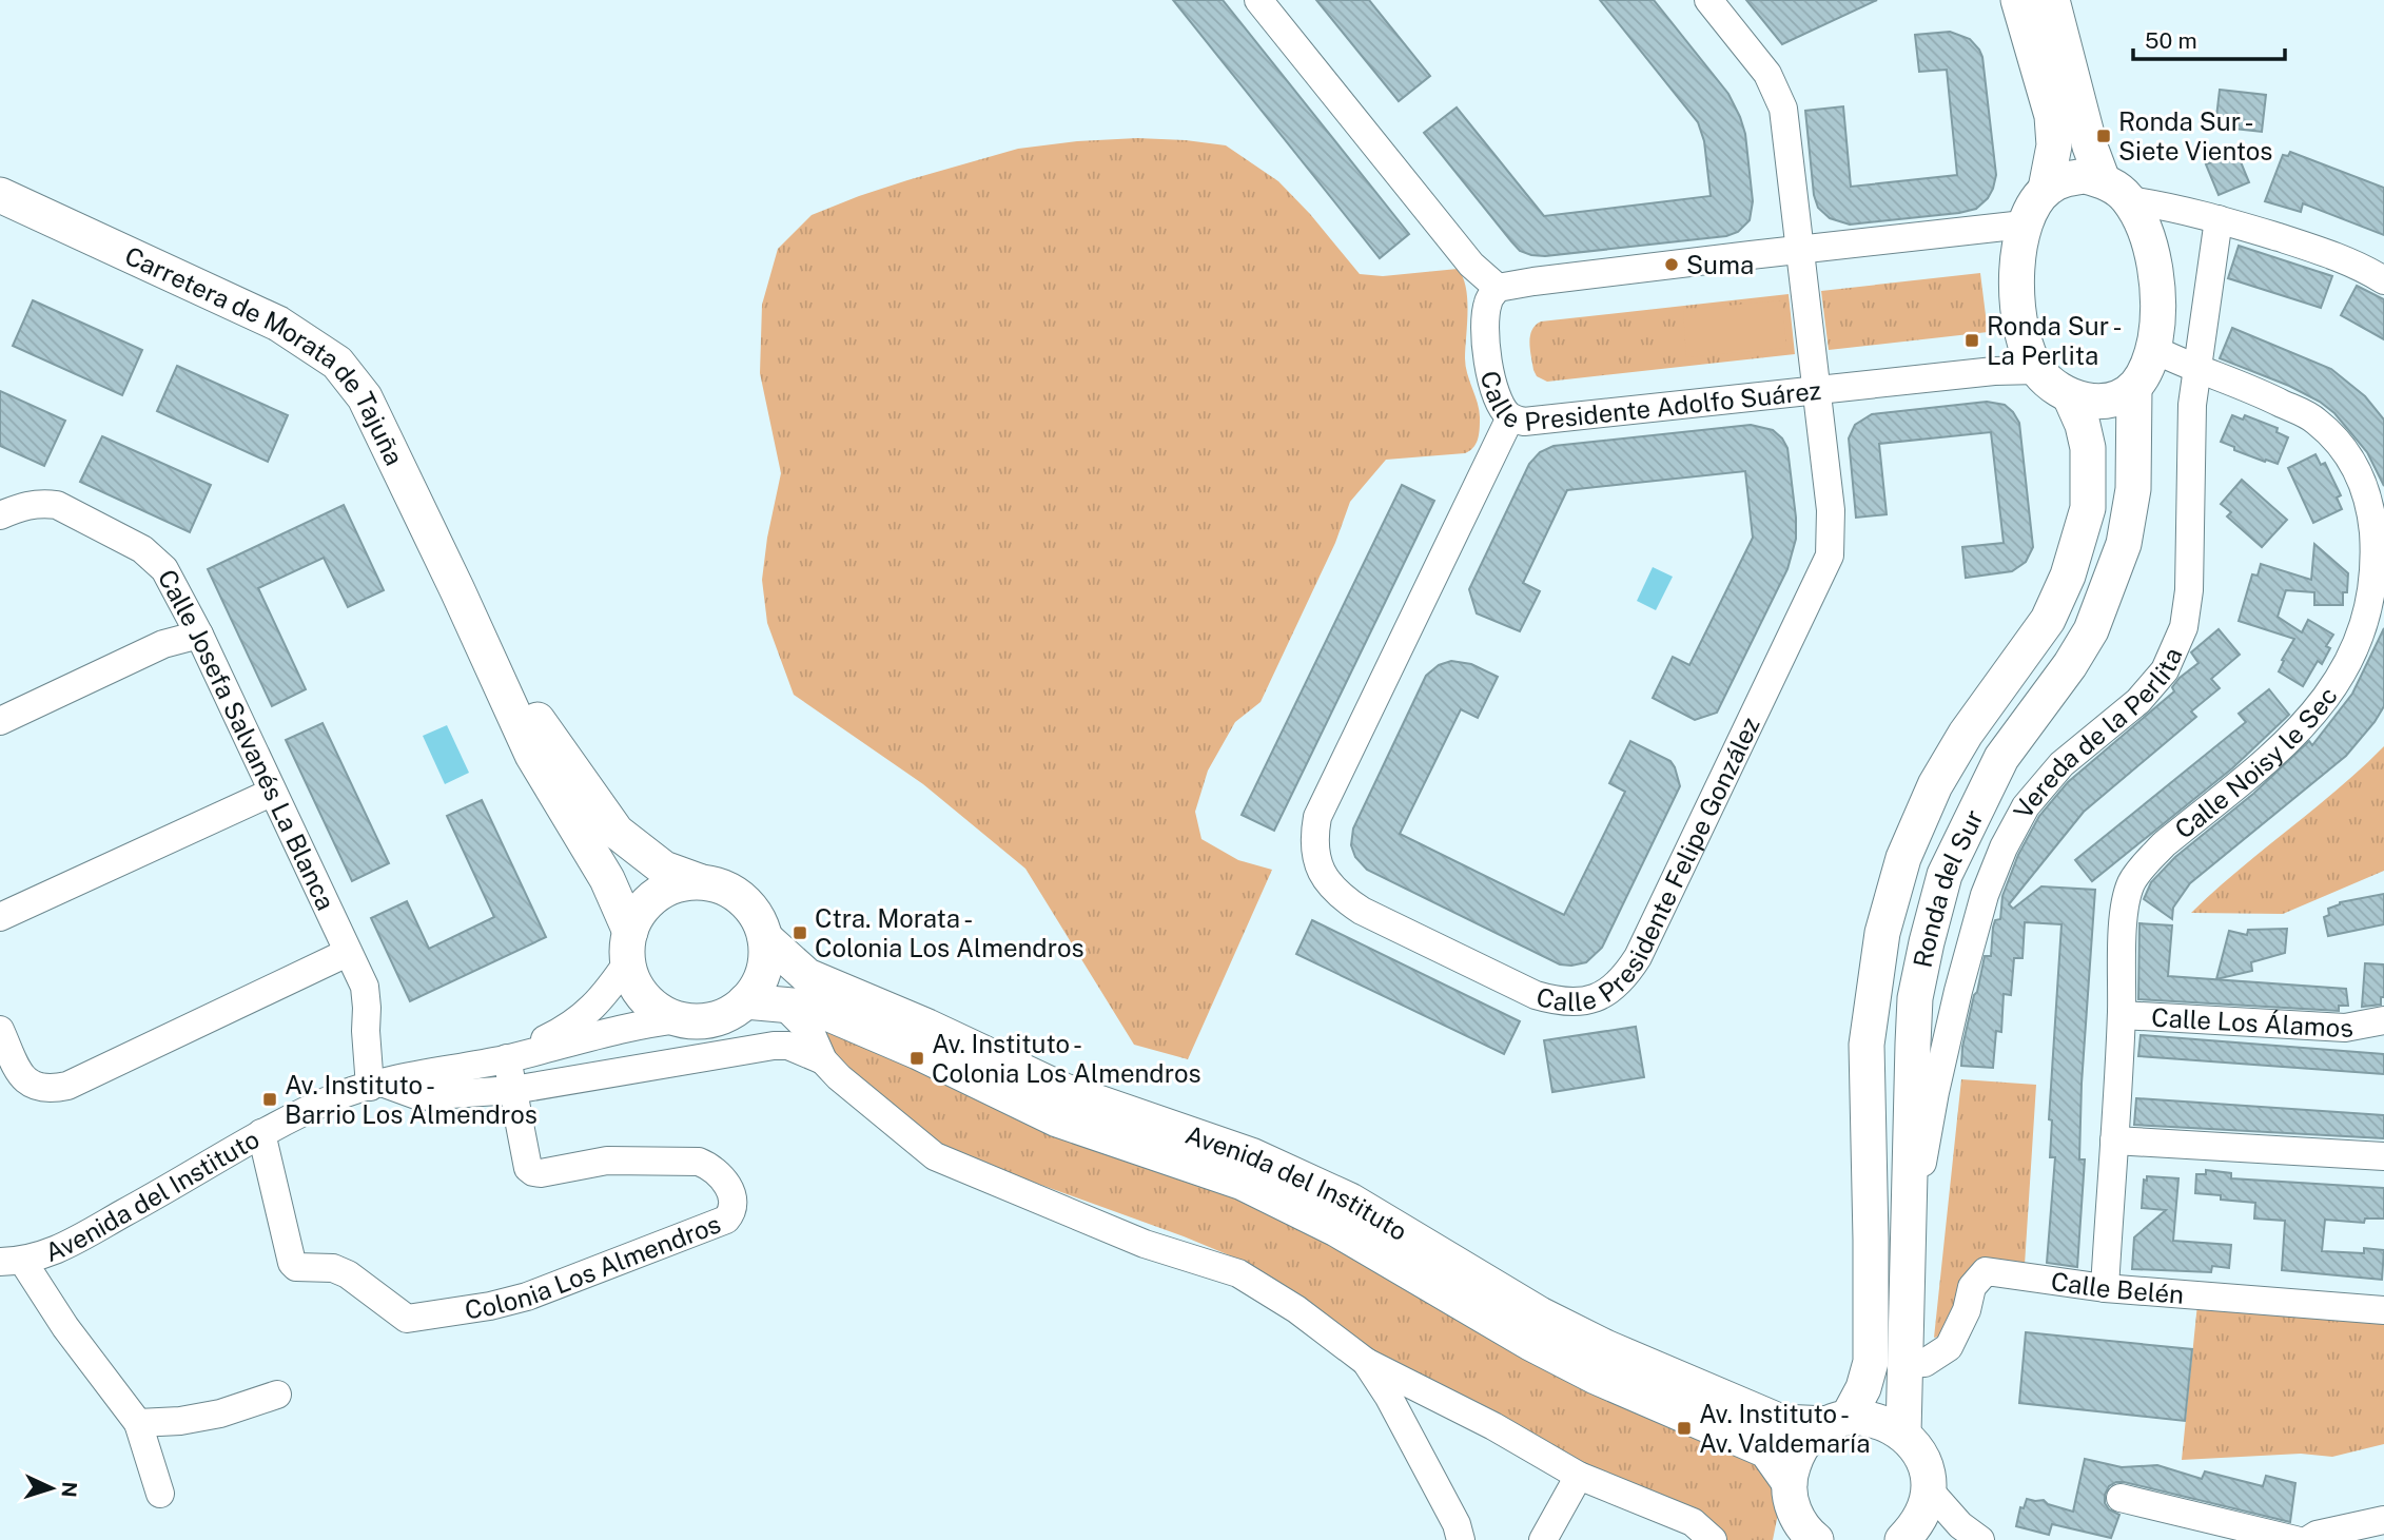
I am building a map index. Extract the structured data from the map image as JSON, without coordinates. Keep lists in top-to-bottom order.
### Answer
{
  "streets": {
    "main road": ["Carretera de Morata de Tajuña", "Ronda del Sur", "Avenida del Instituto"],
    "street": [
      "Calle Presidente Adolfo Suárez",
      "Vereda de la Perlita",
      "Calle Josefa Salvanés La Blanca",
      "Calle Noisy le Sec",
      "Calle Presidente Felipe González",
      "Calle Los Álamos",
      "Colonia Los Almendros",
      "Calle Belén"
    ]
  },
  "crossings": [
    ["Carretera de Morata de Tajuña", "Avenida del Instituto"],
    ["Calle Presidente Adolfo Suárez", "Calle Noisy le Sec"],
    ["Calle Presidente Adolfo Suárez", "Calle Presidente Felipe González"],
    ["Calle Presidente Adolfo Suárez", "Ronda del Sur"],
    ["Vereda de la Perlita", "Calle Noisy le Sec"],
    ["Vereda de la Perlita", "Ronda del Sur"],
    ["Calle Josefa Salvanés La Blanca", "Avenida del Instituto"],
    ["Calle Noisy le Sec", "Ronda del Sur"],
    ["Calle Noisy le Sec", "Calle Los Álamos"],
    ["Calle Noisy le Sec", "Calle Belén"],
    ["Ronda del Sur", "Avenida del Instituto"],
    ["Ronda del Sur", "Calle Belén"],
    ["Avenida del Instituto", "Colonia Los Almendros"]
  ],
  "places": {
    "transit": [
      "Ronda Sur - Siete Vientos",
      "Ronda Sur - La Perlita",
      "Ctra. Morata - Colonia Los Almendros",
      "Av. Instituto - Colonia Los Almendros",
      "Av. Instituto - Barrio Los Almendros",
      "Av. Instituto - Av. Valdemaría"
    ],
    "other": ["Suma"]
  },
  "scale_bar": "50 m",
  "north": "right"
}
